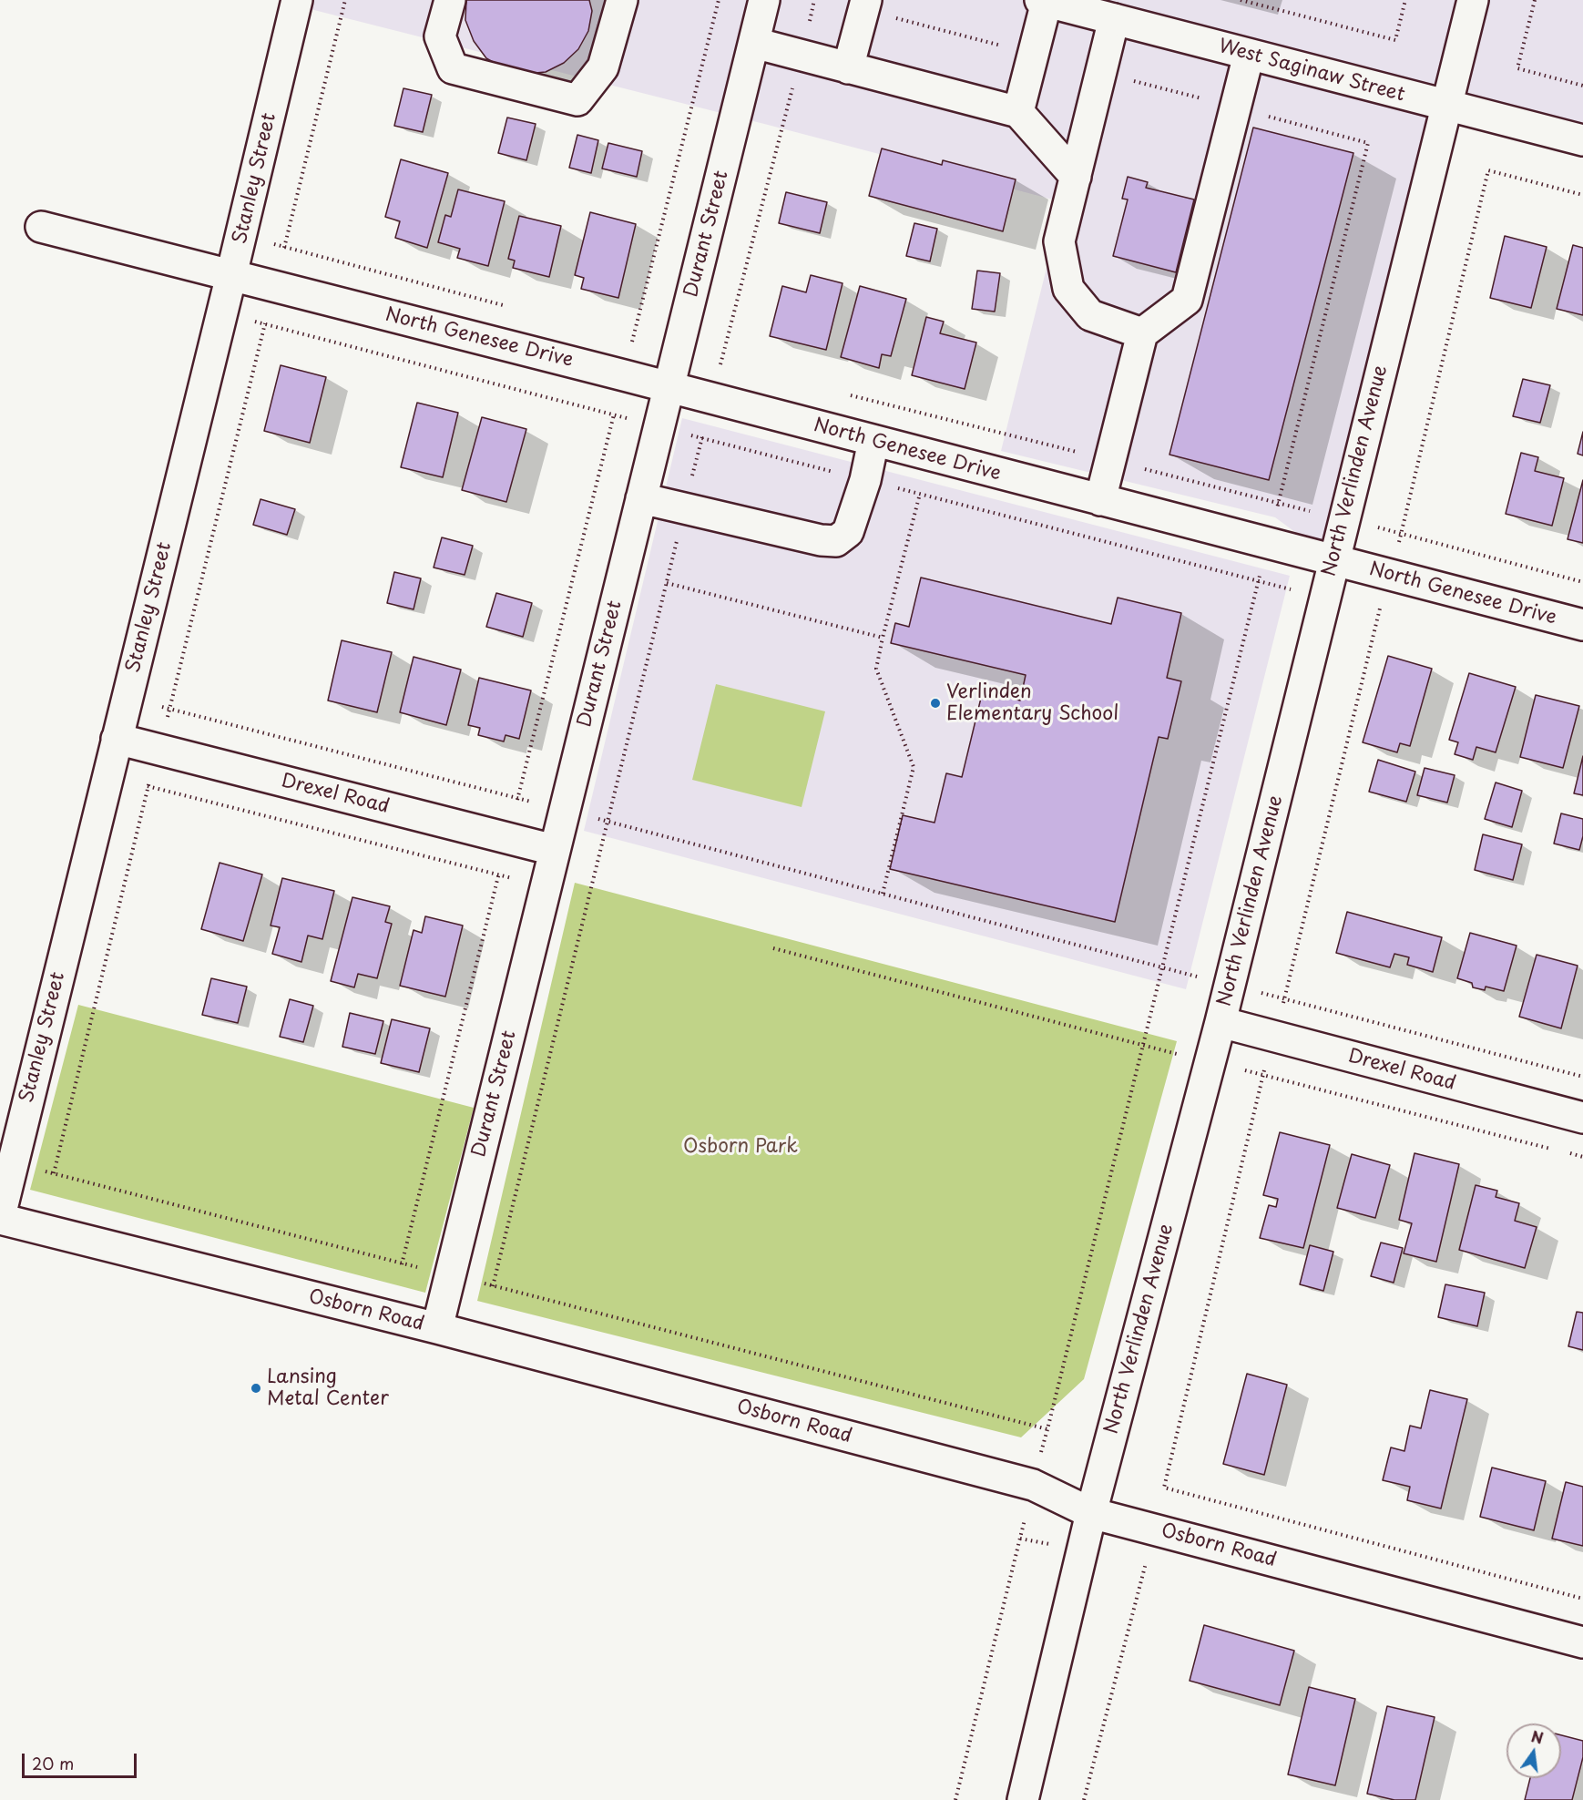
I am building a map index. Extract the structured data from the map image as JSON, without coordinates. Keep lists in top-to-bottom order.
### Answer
{
  "streets": {
    "street": [
      "West Saginaw Street",
      "Stanley Street",
      "Durant Street",
      "North Genesee Drive",
      "North Verlinden Avenue",
      "Drexel Road",
      "Osborn Road"
    ]
  },
  "crossings": [
    ["West Saginaw Street", "North Verlinden Avenue"],
    ["Stanley Street", "North Genesee Drive"],
    ["Stanley Street", "Drexel Road"],
    ["Stanley Street", "Osborn Road"],
    ["Durant Street", "North Genesee Drive"],
    ["Durant Street", "Drexel Road"],
    ["Durant Street", "Osborn Road"],
    ["North Genesee Drive", "North Verlinden Avenue"],
    ["North Verlinden Avenue", "Drexel Road"],
    ["North Verlinden Avenue", "Osborn Road"]
  ],
  "parks": ["Osborn Park"],
  "places": ["Verlinden Elementary School", "Lansing Metal Center"],
  "scale_bar": "20 m",
  "north": "top"
}
